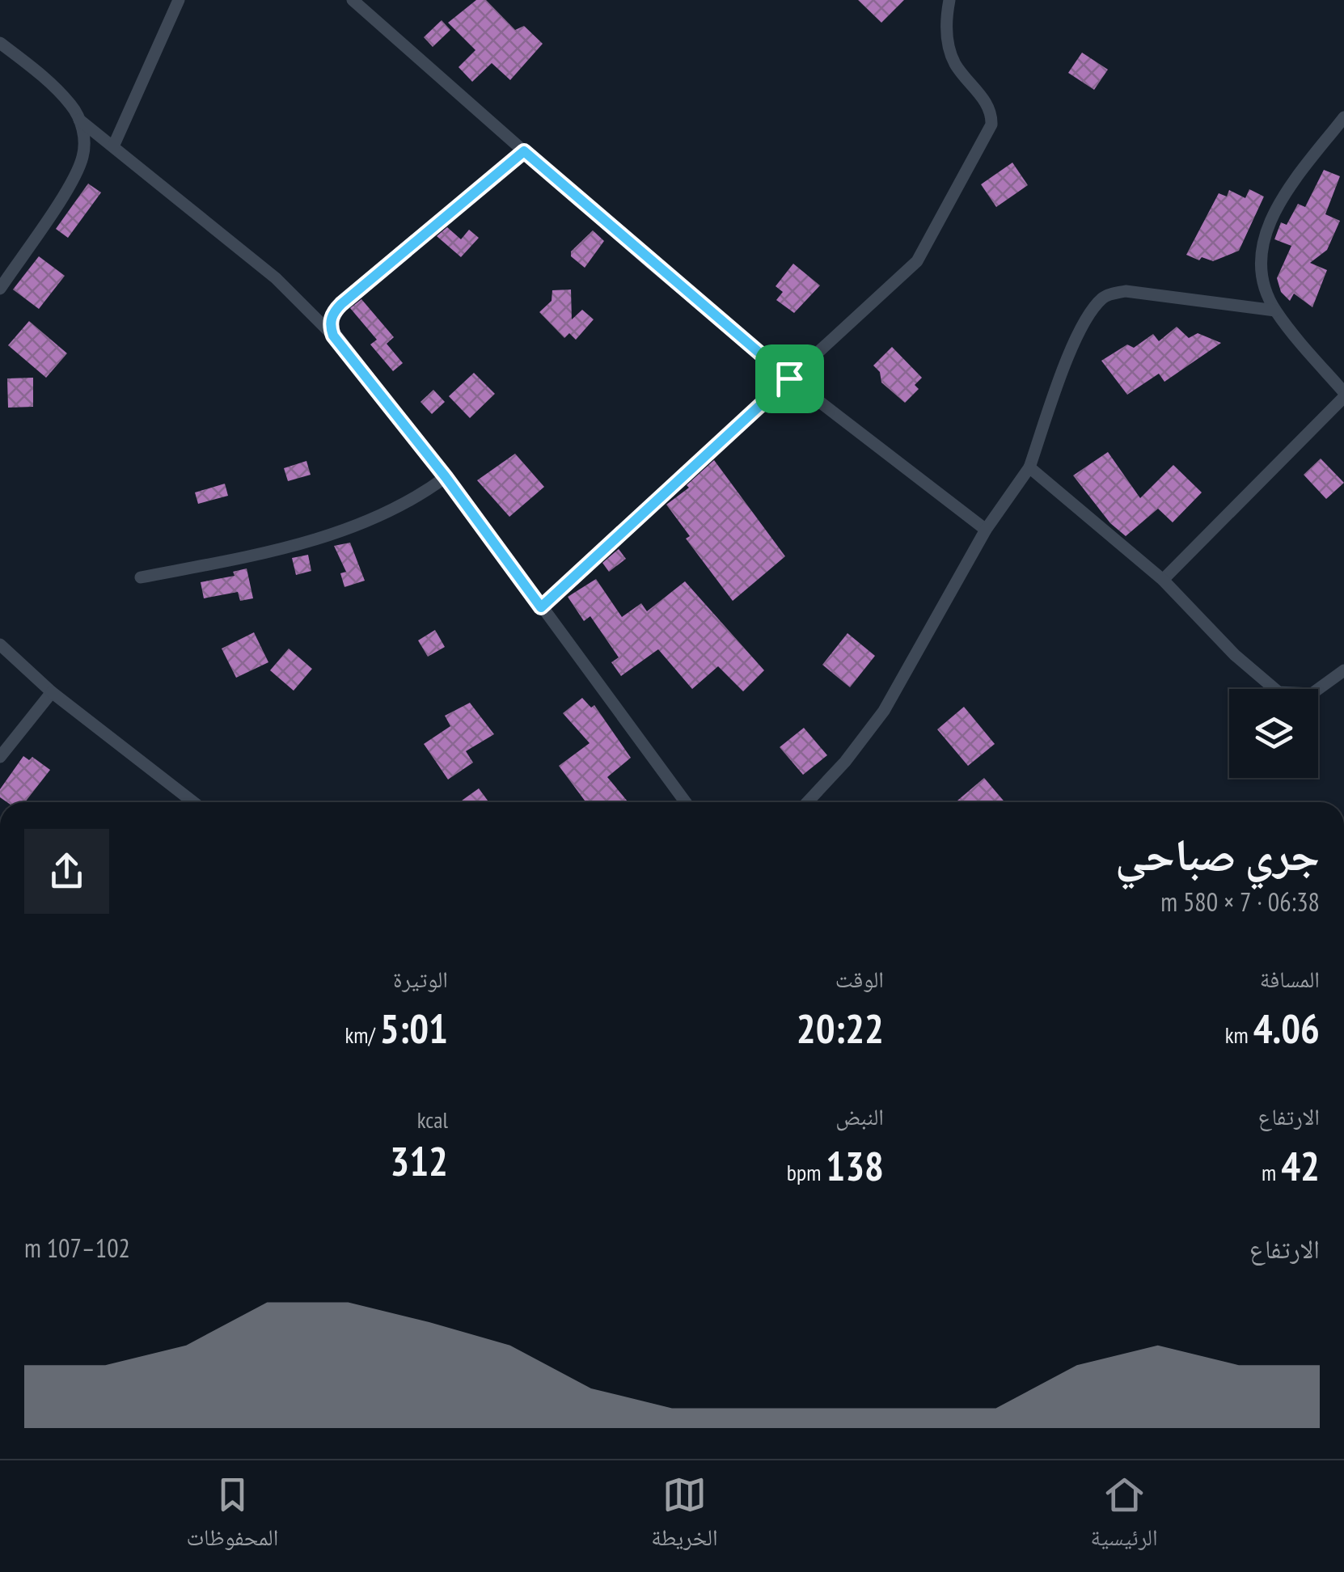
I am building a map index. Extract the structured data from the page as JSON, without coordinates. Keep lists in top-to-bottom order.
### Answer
{
  "page": {
    "heading": ["جري صباحي", "06:38 · 7 × 580 m"],
    "stats": [
      ["المسافة", "4.06 km"],
      ["الوقت", "20:22"],
      ["الوتيرة", "5:01 /km"],
      ["الارتفاع", "42 m"],
      ["النبض", "138 bpm"],
      ["kcal", "312"]
    ],
    "chart": ["الارتفاع", "102–107 m"],
    "tabs": ["الرئيسية", "الخريطة", "المحفوظات"]
  }
}
